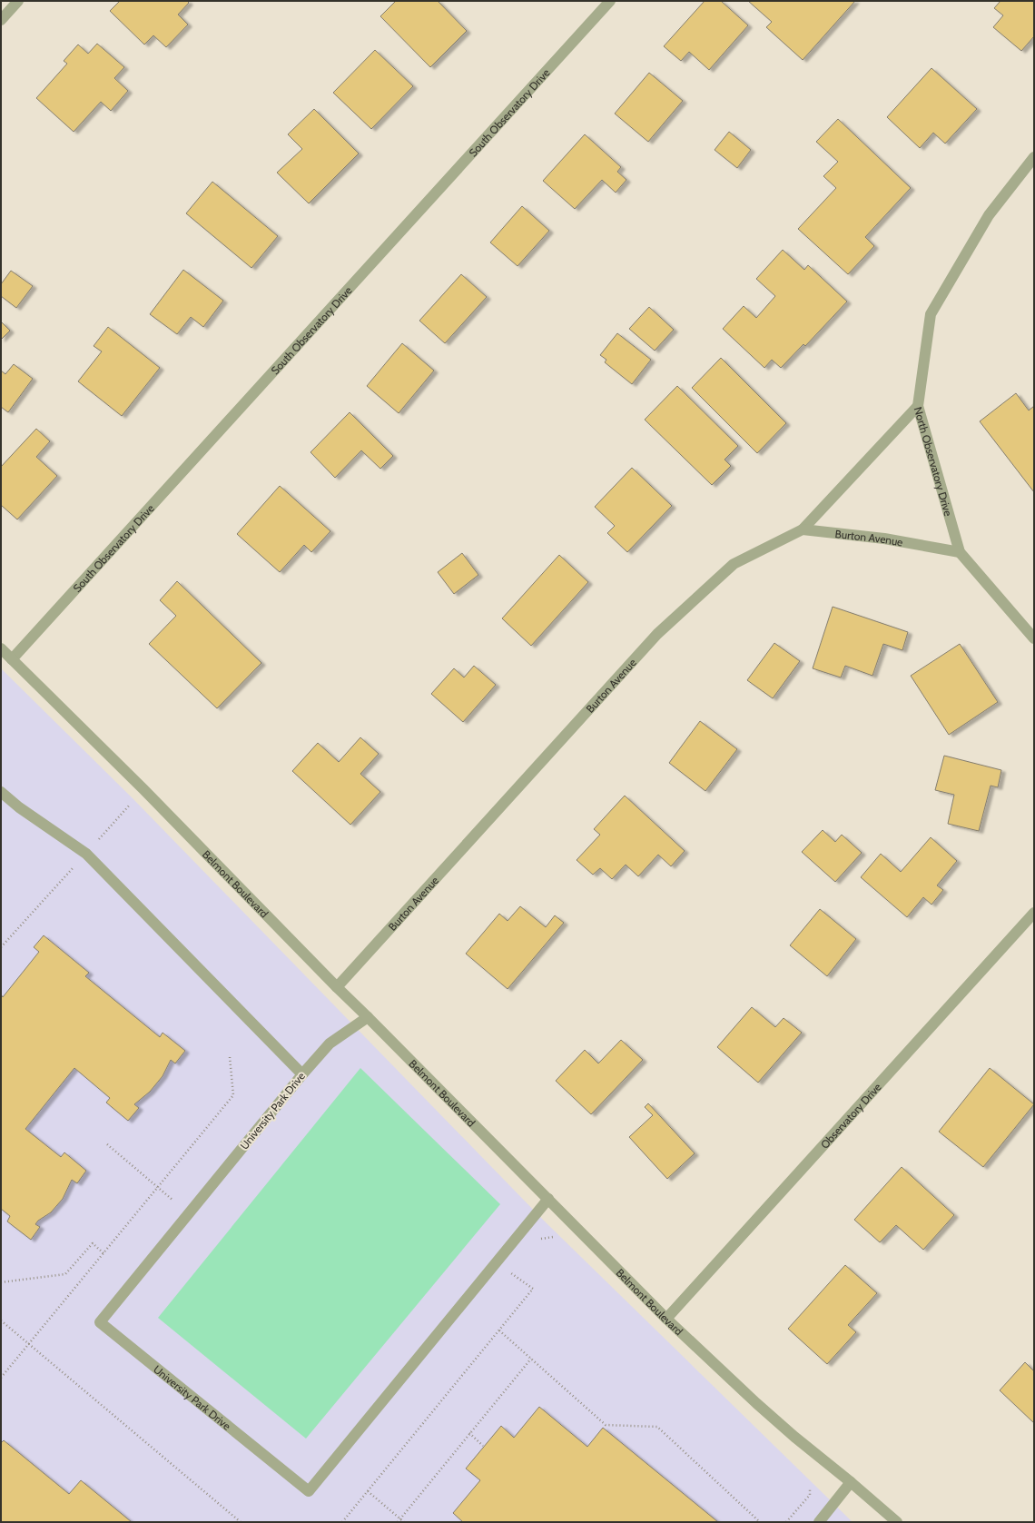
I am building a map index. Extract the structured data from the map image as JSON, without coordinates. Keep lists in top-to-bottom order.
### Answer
{
  "streets": {
    "street": [
      "South Observatory Drive",
      "North Observatory Drive",
      "Burton Avenue",
      "Belmont Boulevard",
      "University Park Drive",
      "Observatory Drive"
    ]
  },
  "crossings": [
    ["South Observatory Drive", "Belmont Boulevard"],
    ["North Observatory Drive", "Burton Avenue"],
    ["Burton Avenue", "Belmont Boulevard"],
    ["Belmont Boulevard", "University Park Drive"],
    ["Belmont Boulevard", "Observatory Drive"]
  ]
}
